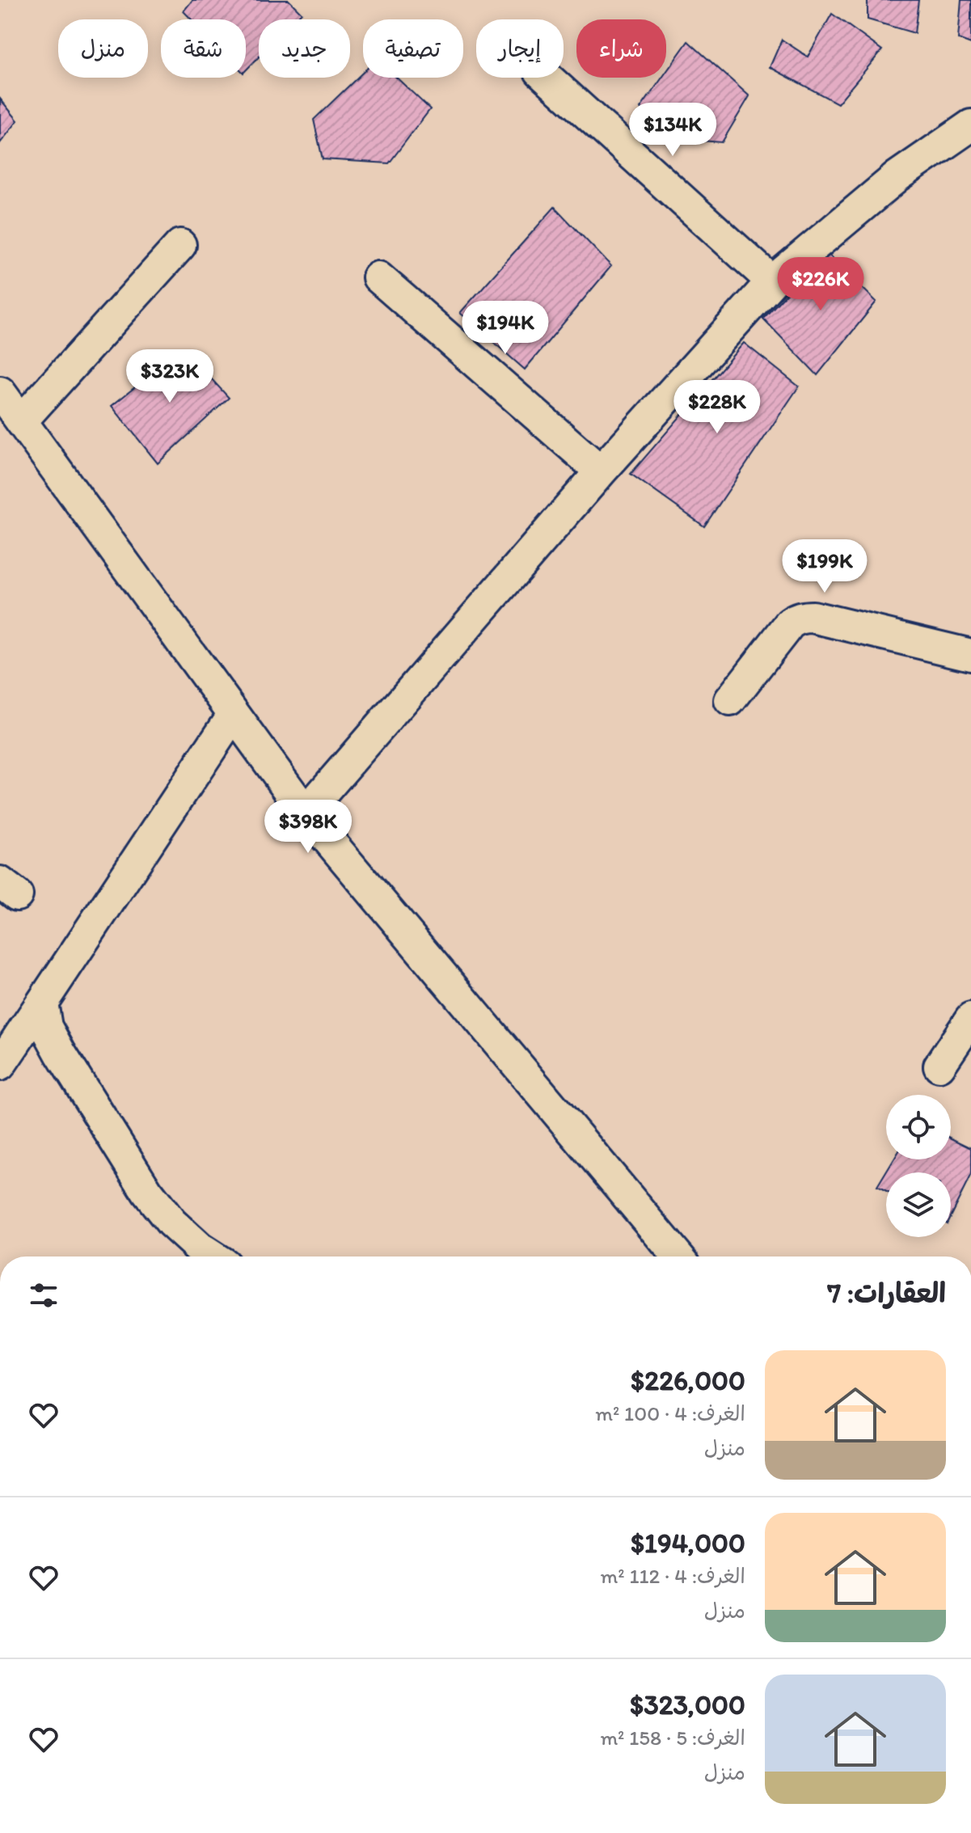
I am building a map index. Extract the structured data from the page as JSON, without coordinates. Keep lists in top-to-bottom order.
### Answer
{
  "page": {
    "chip": [
      "شراء",
      "إيجار",
      "تصفية",
      "جديد",
      "شقة",
      "منزل"
    ],
    "price": [
      "$134K",
      "$226K",
      "$194K",
      "$323K",
      "$228K",
      "$199K",
      "$398K"
    ],
    "heading": "العقارات: 7",
    "list": [
      {
        "name": "$226,000",
        "note": "الغرف: 4 · 100 m² · منزل"
      },
      {
        "name": "$194,000",
        "note": "الغرف: 4 · 112 m² · منزل"
      },
      {
        "name": "$323,000",
        "note": "الغرف: 5 · 158 m² · منزل"
      }
    ]
  }
}
